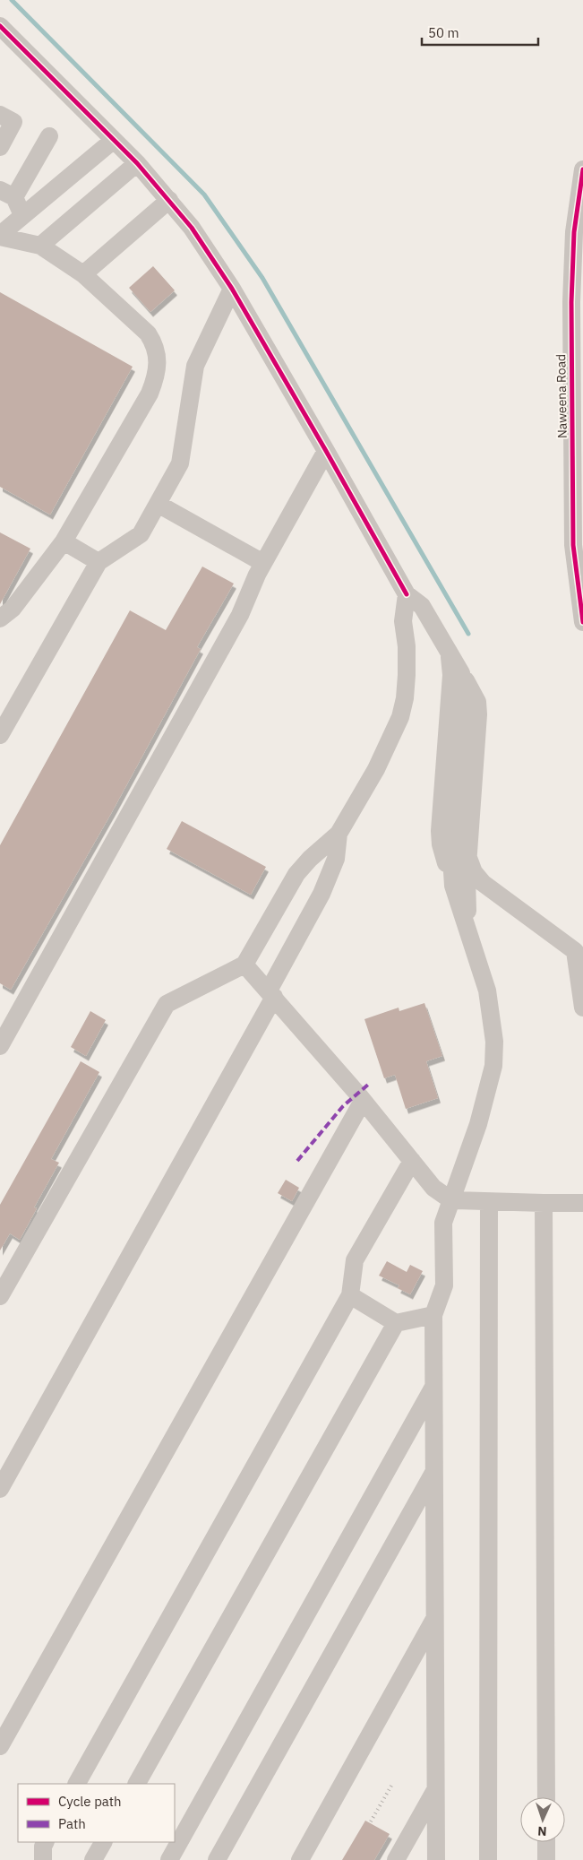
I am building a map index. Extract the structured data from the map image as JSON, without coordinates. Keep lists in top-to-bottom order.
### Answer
{
  "streets": {
    "street": ["Naweena Road"]
  },
  "legend": ["Cycle path", "Path"],
  "scale_bar": "50 m",
  "north": "bottom"
}
